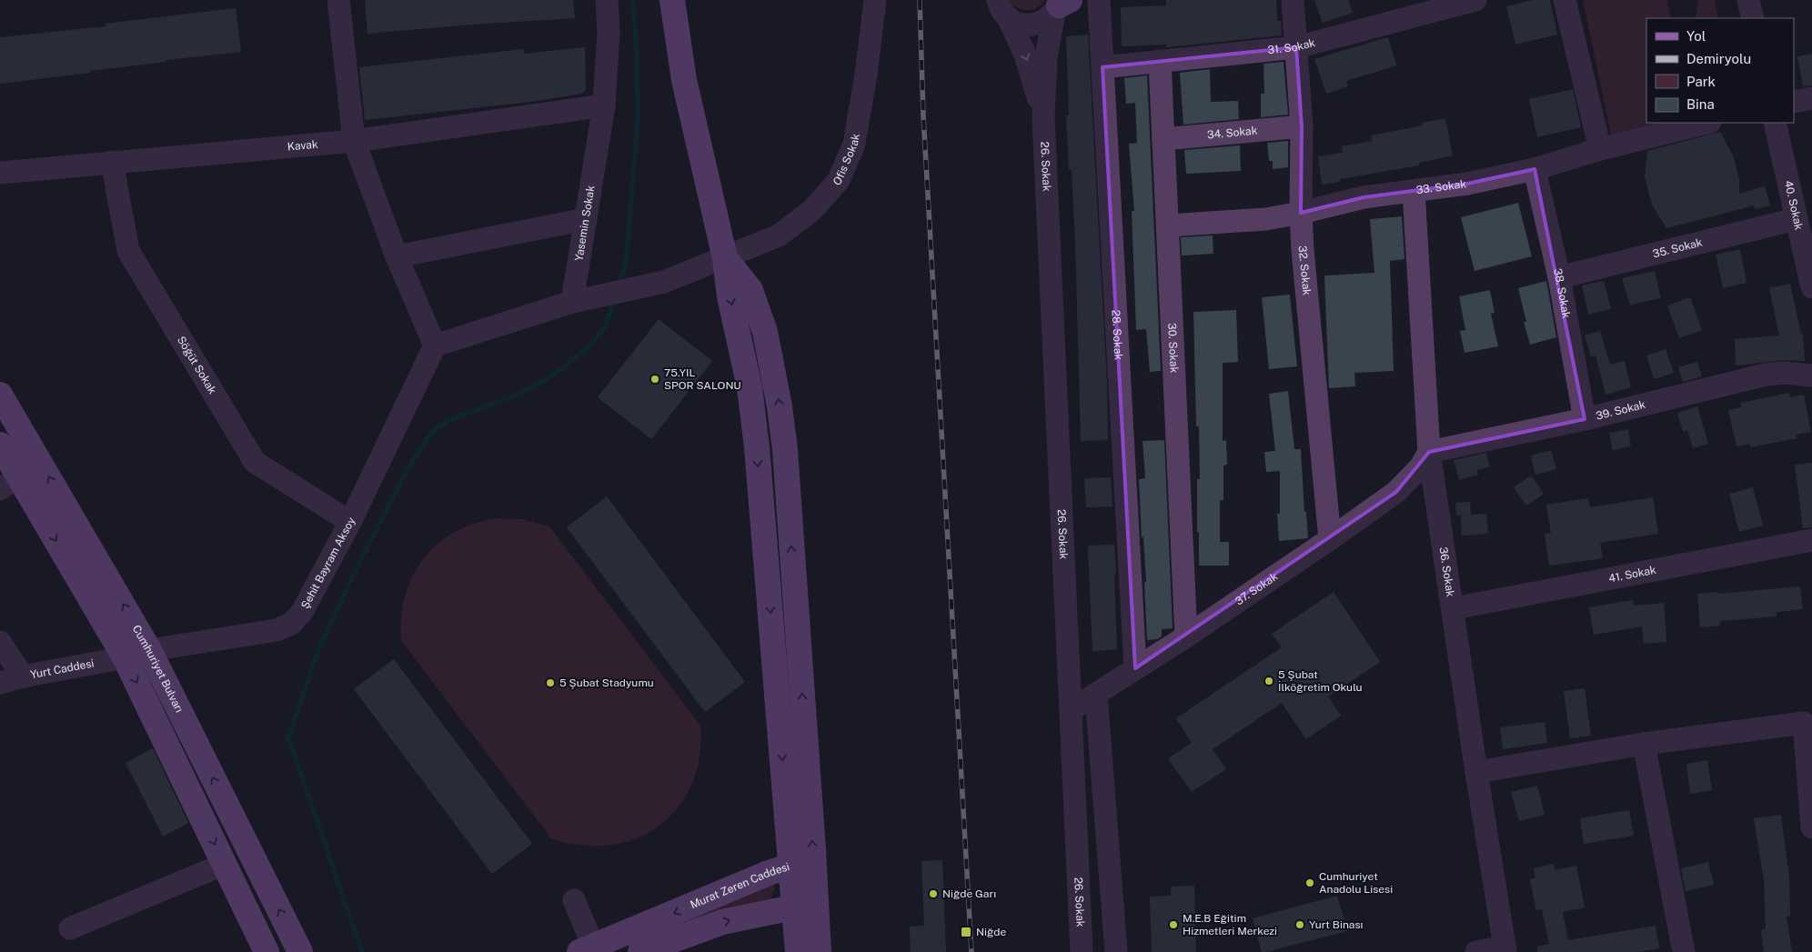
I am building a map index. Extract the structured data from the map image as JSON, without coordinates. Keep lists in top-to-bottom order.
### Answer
{
  "streets": {
    "main road": ["Cumhuriyet Bulvarı", "Murat Zeren Caddesi"],
    "street": [
      "31. Sokak",
      "34. Sokak",
      "Kavak",
      "Ofis Sokak",
      "26. Sokak",
      "33. Sokak",
      "40. Sokak",
      "Yasemin Sokak",
      "35. Sokak",
      "32. Sokak",
      "38. Sokak",
      "28. Sokak",
      "30. Sokak",
      "Söğüt Sokak",
      "39. Sokak",
      "Şehit Bayram Aksoy",
      "36. Sokak",
      "41. Sokak",
      "37. Sokak",
      "Yurt Caddesi"
    ]
  },
  "crossings": [
    ["31. Sokak", "32. Sokak"],
    ["31. Sokak", "28. Sokak"],
    ["31. Sokak", "30. Sokak"],
    ["34. Sokak", "32. Sokak"],
    ["34. Sokak", "30. Sokak"],
    ["Kavak", "Yasemin Sokak"],
    ["Kavak", "Söğüt Sokak"],
    ["Ofis Sokak", "Yasemin Sokak"],
    ["26. Sokak", "37. Sokak"],
    ["33. Sokak", "32. Sokak"],
    ["33. Sokak", "38. Sokak"],
    ["33. Sokak", "30. Sokak"],
    ["33. Sokak", "36. Sokak"],
    ["40. Sokak", "35. Sokak"],
    ["35. Sokak", "38. Sokak"],
    ["32. Sokak", "37. Sokak"],
    ["38. Sokak", "39. Sokak"],
    ["28. Sokak", "37. Sokak"],
    ["30. Sokak", "37. Sokak"],
    ["Söğüt Sokak", "Şehit Bayram Aksoy"],
    ["39. Sokak", "36. Sokak"],
    ["39. Sokak", "37. Sokak"],
    ["Şehit Bayram Aksoy", "Yurt Caddesi"],
    ["Şehit Bayram Aksoy", "Cumhuriyet Bulvarı"],
    ["36. Sokak", "41. Sokak"],
    ["36. Sokak", "37. Sokak"],
    ["Yurt Caddesi", "Cumhuriyet Bulvarı"]
  ],
  "places": {
    "other": [
      "75.YIL SPOR SALONU",
      "5 Şubat İlköğretim Okulu",
      "5 Şubat Stadyumu",
      "Cumhuriyet Anadolu Lisesi",
      "Niğde Garı",
      "M.E.B Eğitim Hizmetleri Merkezi",
      "Yurt Binası"
    ],
    "transit": ["Niğde"]
  },
  "legend": [
    "Yol",
    "Demiryolu",
    "Park",
    "Bina"
  ]
}
